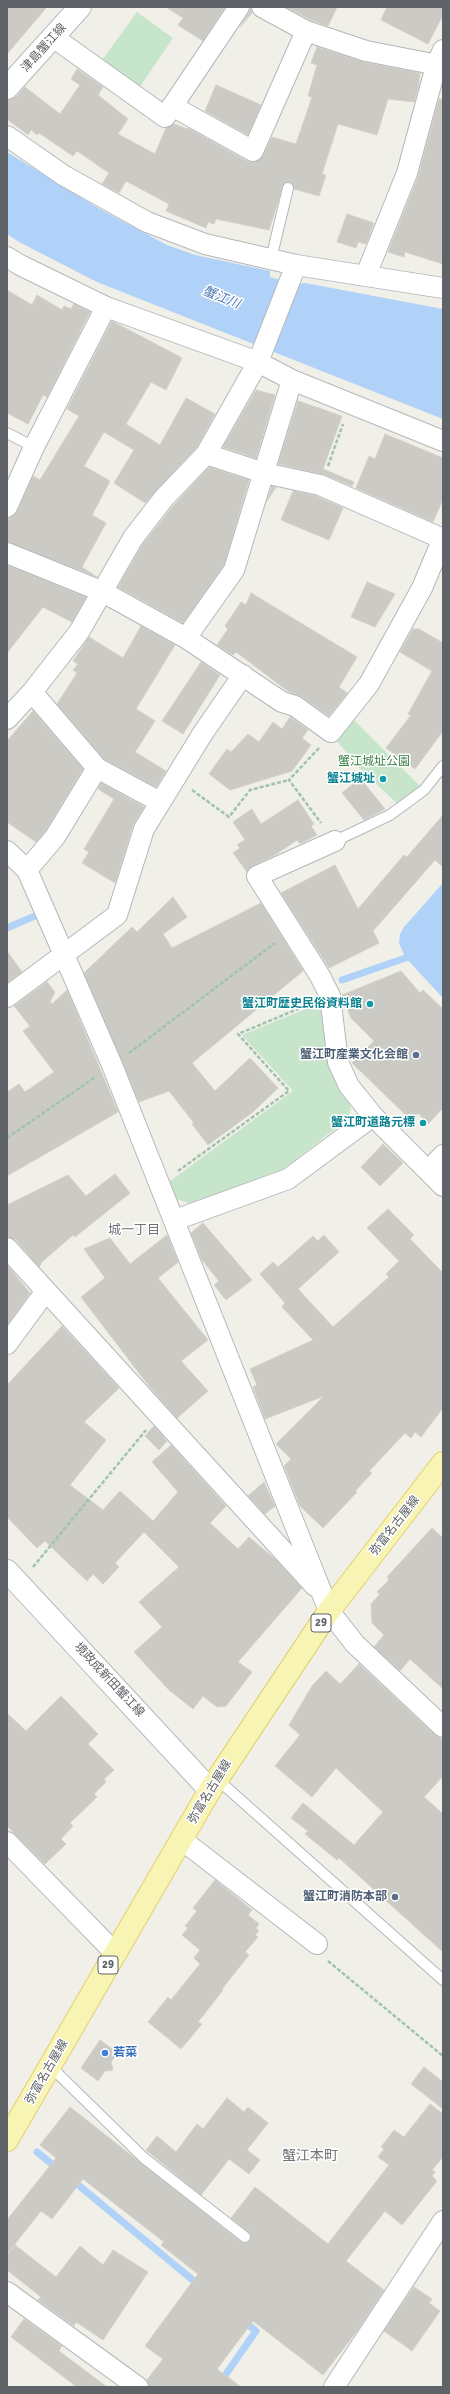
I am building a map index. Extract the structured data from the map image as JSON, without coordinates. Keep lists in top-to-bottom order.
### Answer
{
  "streets": {
    "main road": [
      "津島蟹江線",
      "弥富名古屋線",
      "29",
      "境政成新田蟹江線"
    ]
  },
  "crossings": [
    ["弥富名古屋線", "境政成新田蟹江線"]
  ],
  "districts": ["城一丁目", "蟹江本町"],
  "water": ["蟹江川"],
  "parks": ["蟹江城址公園"],
  "places": [
    "蟹江城址",
    "蟹江町歴史民俗資料館",
    "蟹江町産業文化会館",
    "蟹江町道路元標",
    "蟹江町消防本部",
    "若菜"
  ]
}
